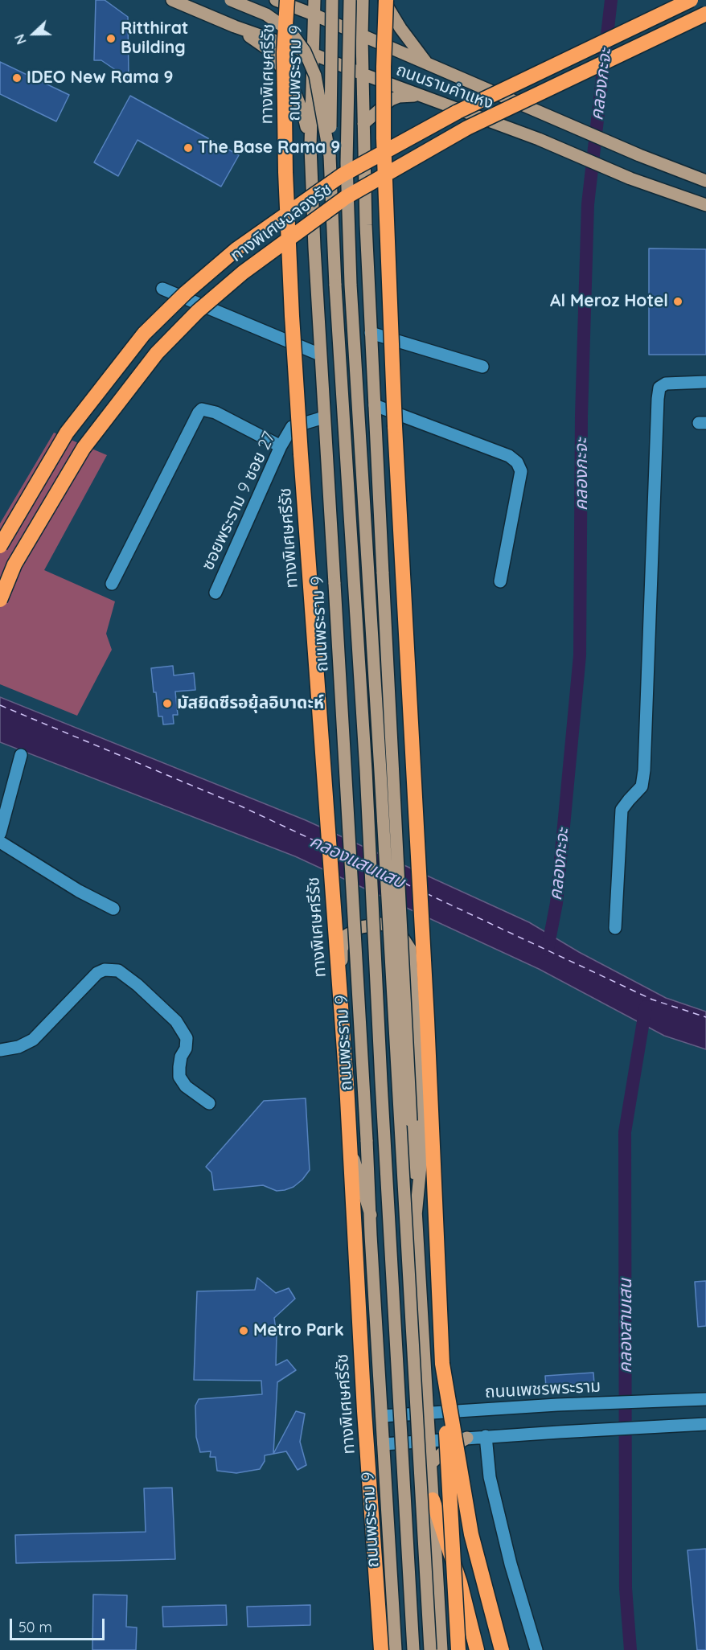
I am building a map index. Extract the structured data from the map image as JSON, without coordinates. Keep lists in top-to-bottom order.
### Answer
{
  "streets": {
    "highway": ["ทางพิเศษศรีรัช", "ทางพิเศษฉลองรัช"],
    "main road": ["ถนนพระราม 9", "ถนนรามคำแหง"],
    "street": ["ซอยพระราม 9 ซอย 27", "ถนนเพชรพระราม"]
  },
  "crossings": [
    ["ถนนพระราม 9", "ถนนรามคำแหง"],
    ["ถนนพระราม 9", "ซอยพระราม 9 ซอย 27"],
    ["ถนนพระราม 9", "ถนนเพชรพระราม"]
  ],
  "water": ["คลองกะจะ", "คลองแสนแสบ", "คลองสามเสน"],
  "places": [
    "Ritthirat Building",
    "IDEO New Rama 9",
    "The Base Rama 9",
    "Al Meroz Hotel",
    "มัสยิดซีรอยุ้ลอิบาดะห์",
    "Metro Park"
  ],
  "scale_bar": "50 m",
  "north": "left"
}
